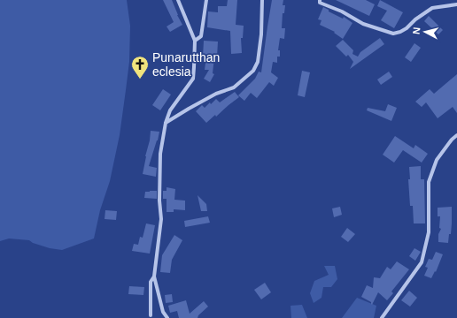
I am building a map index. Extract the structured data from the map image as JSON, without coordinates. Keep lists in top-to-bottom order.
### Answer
{
  "places": {
    "church": ["Punarutthan eclesia"]
  },
  "north": "left"
}
